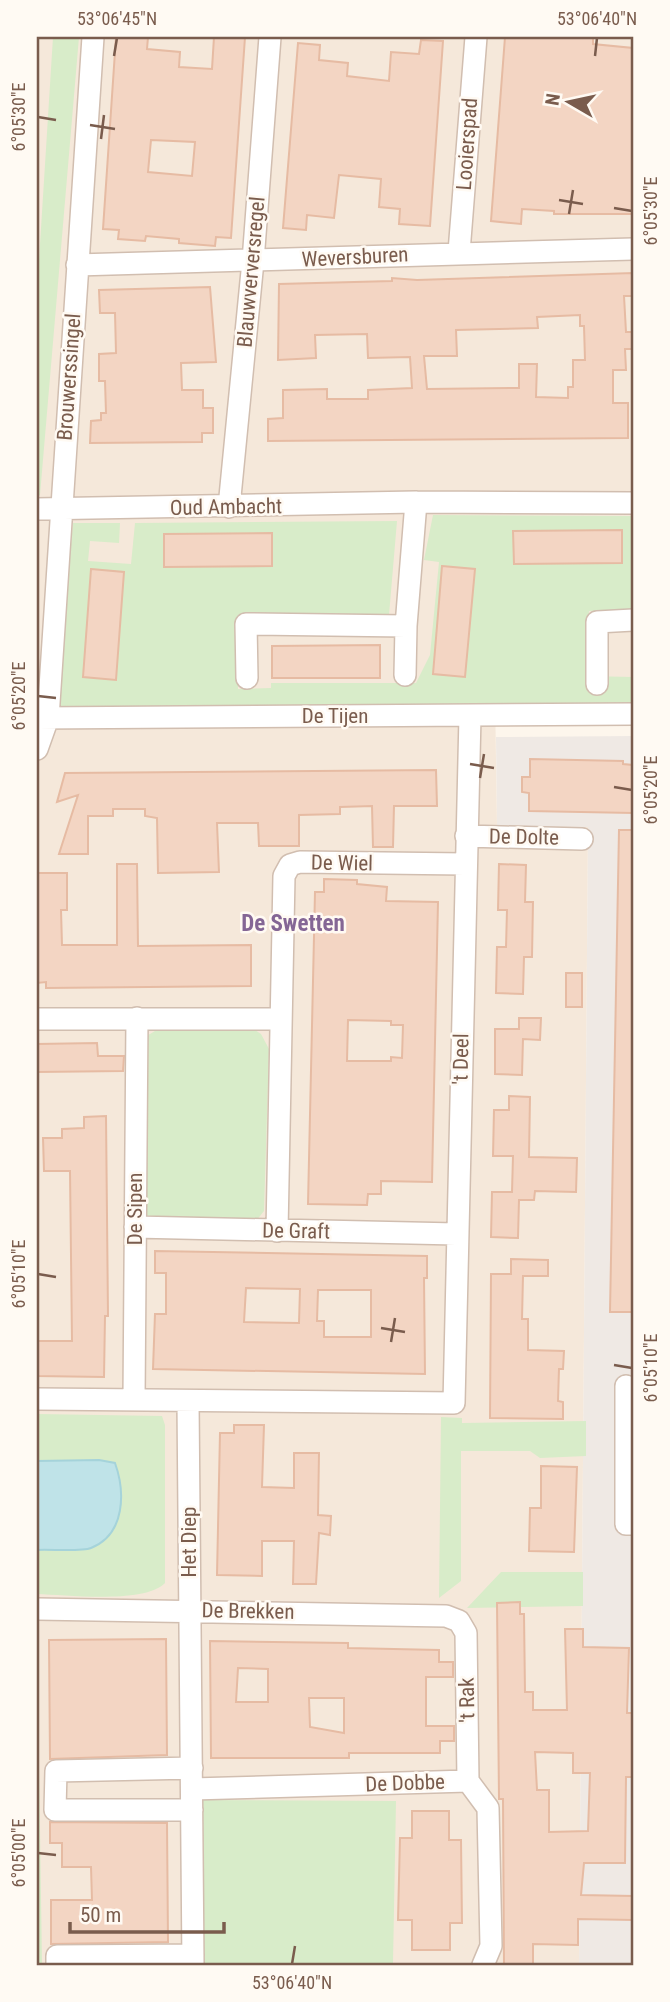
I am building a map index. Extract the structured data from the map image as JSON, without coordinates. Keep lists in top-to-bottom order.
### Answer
{
  "streets": {
    "street": [
      "Looierspad",
      "Weversburen",
      "Blauwverversregel",
      "Brouwerssingel",
      "Oud Ambacht",
      "De Tijen",
      "De Dolte",
      "De Wiel",
      "'t Deel",
      "De Sipen",
      "De Graft",
      "Het Diep",
      "De Brekken",
      "'t Rak",
      "De Dobbe"
    ]
  },
  "crossings": [
    ["Looierspad", "Weversburen"],
    ["Weversburen", "Blauwverversregel"],
    ["Weversburen", "Brouwerssingel"],
    ["Blauwverversregel", "Oud Ambacht"],
    ["Brouwerssingel", "Oud Ambacht"],
    ["Brouwerssingel", "De Tijen"],
    ["De Tijen", "'t Deel"],
    ["De Dolte", "'t Deel"],
    ["De Wiel", "'t Deel"],
    ["De Wiel", "De Graft"],
    ["'t Deel", "De Graft"],
    ["'t Deel", "Het Diep"],
    ["De Sipen", "De Graft"],
    ["Het Diep", "De Brekken"],
    ["Het Diep", "De Dobbe"],
    ["De Brekken", "'t Rak"],
    ["'t Rak", "De Dobbe"]
  ],
  "districts": ["De Swetten"],
  "scale_bar": "50 m",
  "north": "left",
  "coordinates": [
    "53°06'45\"N",
    "53°06'40\"N",
    "6°05'30\"E",
    "6°05'20\"E",
    "6°05'10\"E",
    "6°05'00\"E"
  ]
}
